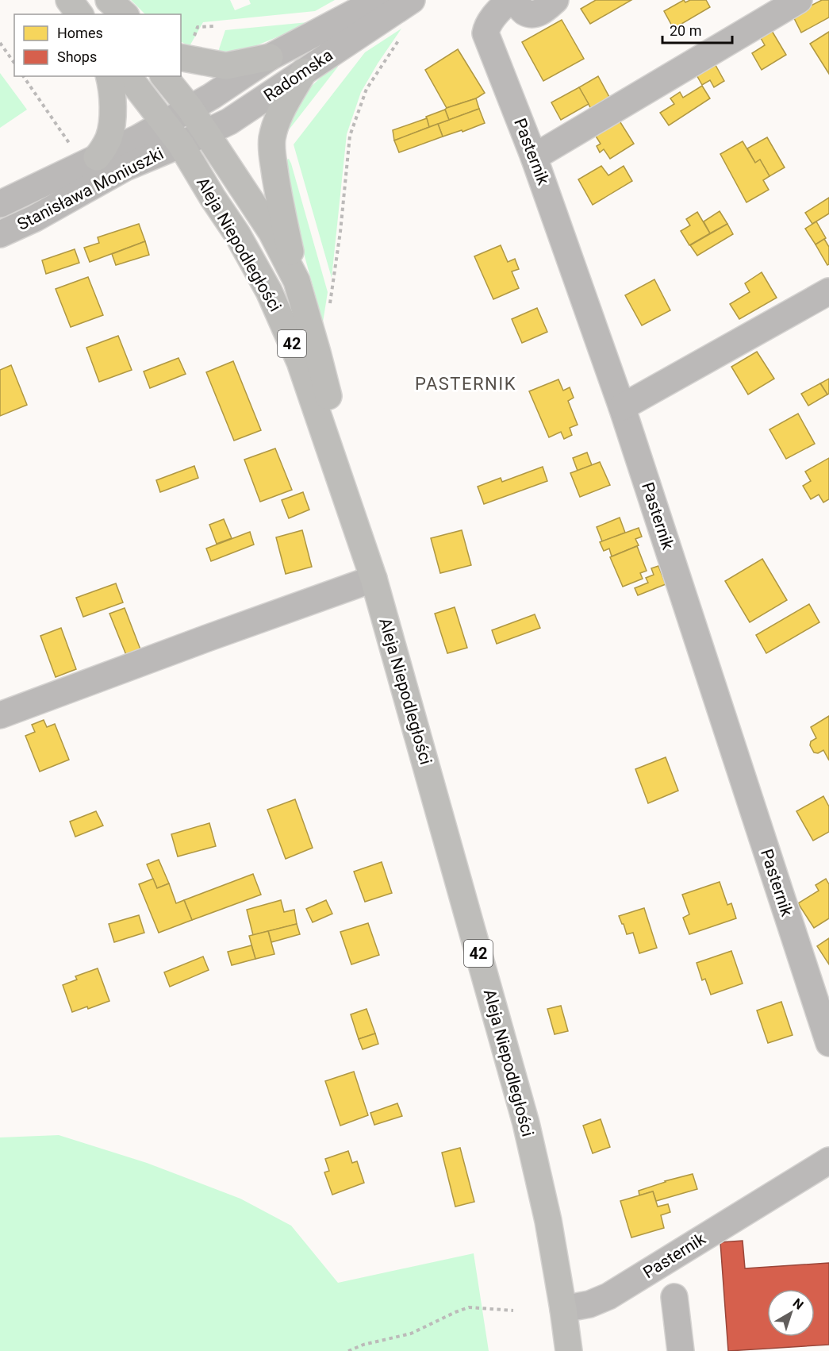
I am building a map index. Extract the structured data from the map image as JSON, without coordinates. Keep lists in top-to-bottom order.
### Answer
{
  "streets": {
    "main road": ["Aleja Niepodległości", "42"],
    "street": ["Radomska", "Pasternik", "Stanisława Moniuszki"]
  },
  "crossings": [
    ["Radomska", "Stanisława Moniuszki"],
    ["Radomska", "Aleja Niepodległości"],
    ["Radomska", "42"],
    ["Pasternik", "Aleja Niepodległości"],
    ["Stanisława Moniuszki", "Aleja Niepodległości"],
    ["Stanisława Moniuszki", "42"],
    ["Aleja Niepodległości", "42"]
  ],
  "districts": ["PASTERNIK"],
  "legend": ["Homes", "Shops"],
  "scale_bar": "20 m",
  "north": "top right"
}
